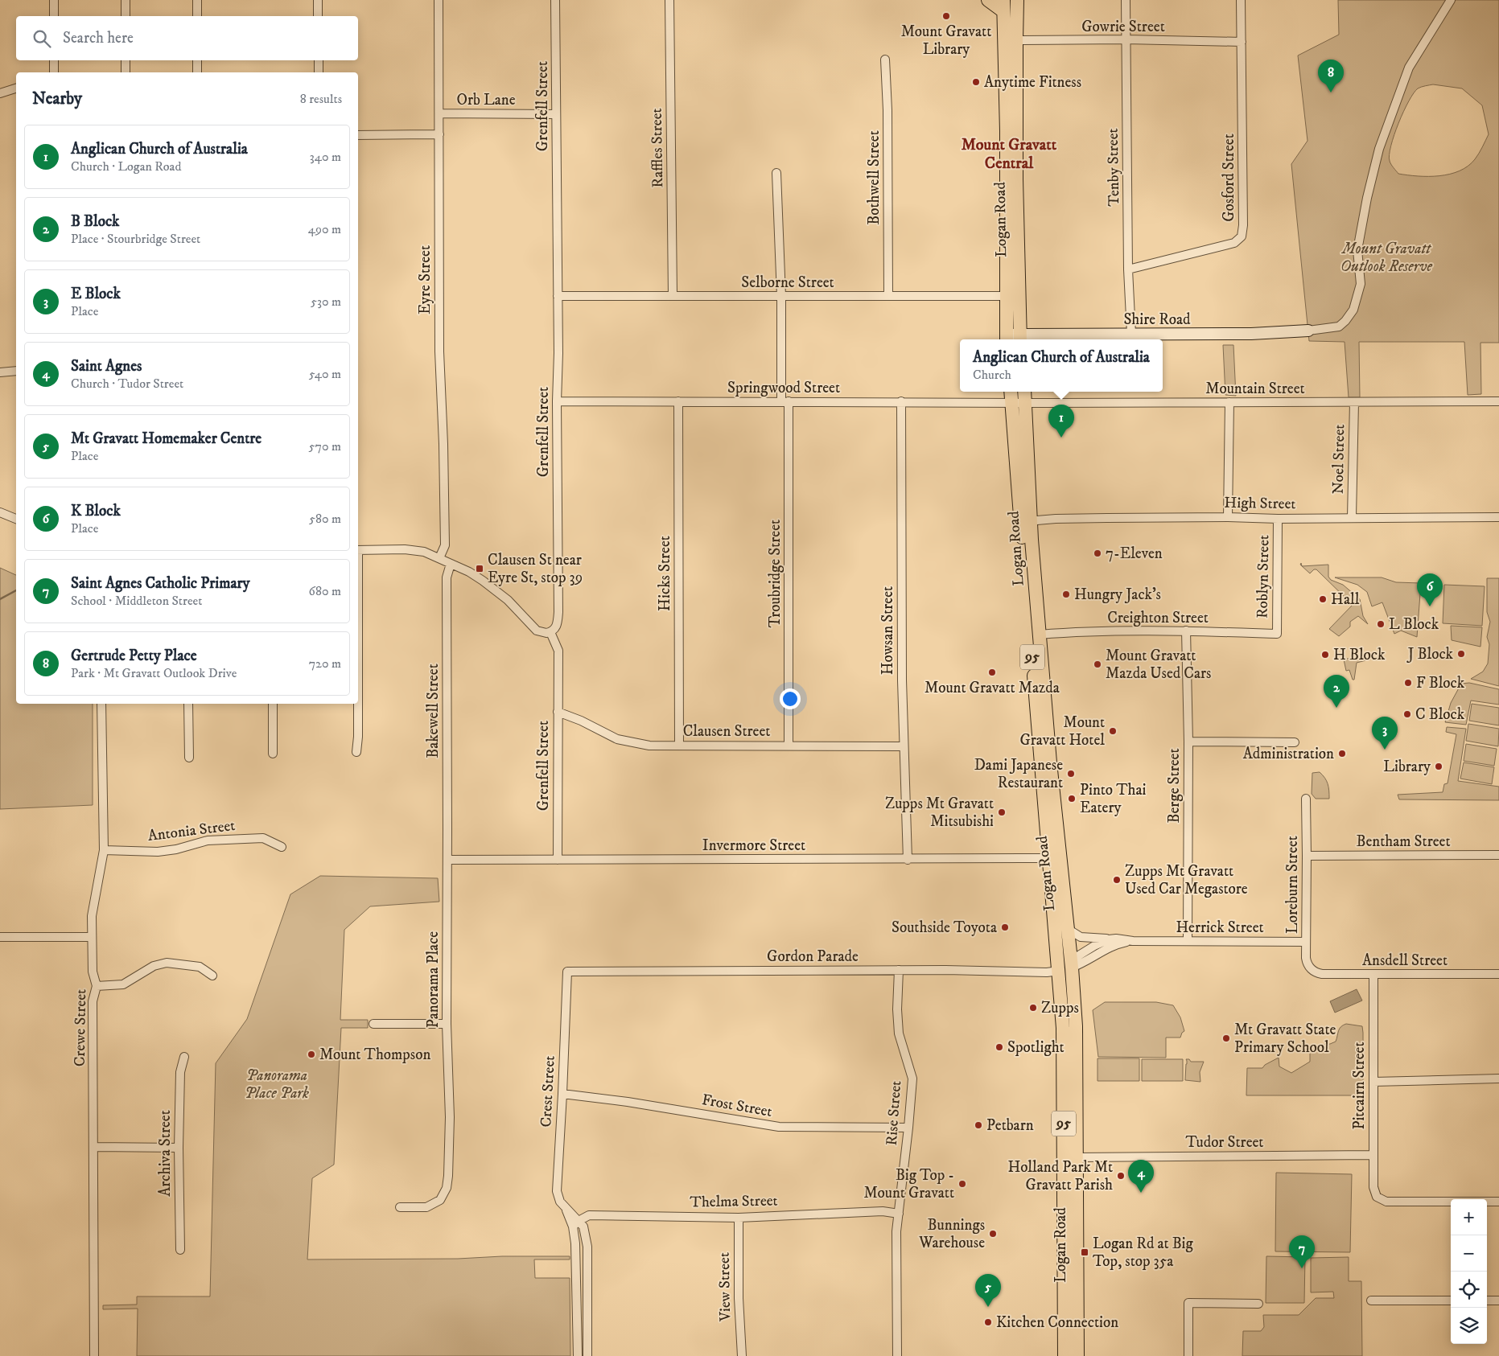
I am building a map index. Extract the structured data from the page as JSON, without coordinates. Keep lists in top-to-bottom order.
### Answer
{
  "streets": {
    "main road": ["Logan Road", "95"],
    "street": [
      "Gowrie Street",
      "Orb Lane",
      "Grenfell Street",
      "Raffles Street",
      "Tenby Street",
      "Bothwell Street",
      "Gosford Street",
      "Eyre Street",
      "Selborne Street",
      "Shire Road",
      "Springwood Street",
      "Mountain Street",
      "Noel Street",
      "High Street",
      "Hicks Street",
      "Troubridge Street",
      "Roblyn Street",
      "Creighton Street",
      "Howsan Street",
      "Bakewell Street",
      "Clausen Street",
      "Berge Street",
      "Antonia Street",
      "Bentham Street",
      "Invermore Street",
      "Loreburn Street",
      "Herrick Street",
      "Gordon Parade",
      "Ansdell Street",
      "Panorama Place",
      "Crewe Street",
      "Pitcairn Street",
      "Crest Street",
      "Frost Street",
      "Rise Street",
      "Tudor Street",
      "Archiva Street",
      "Thelma Street",
      "View Street"
    ]
  },
  "crossings": [
    ["Gowrie Street", "Tenby Street"],
    ["Gowrie Street", "Gosford Street"],
    ["Gowrie Street", "Logan Road"],
    ["Orb Lane", "Grenfell Street"],
    ["Orb Lane", "Eyre Street"],
    ["Grenfell Street", "Selborne Street"],
    ["Grenfell Street", "Springwood Street"],
    ["Grenfell Street", "Clausen Street"],
    ["Grenfell Street", "Invermore Street"],
    ["Raffles Street", "Selborne Street"],
    ["Tenby Street", "Gosford Street"],
    ["Tenby Street", "Shire Road"],
    ["Bothwell Street", "Selborne Street"],
    ["Logan Road", "Selborne Street"],
    ["Logan Road", "Shire Road"],
    ["Logan Road", "Springwood Street"],
    ["Logan Road", "Mountain Street"],
    ["Logan Road", "High Street"],
    ["Logan Road", "Creighton Street"],
    ["Logan Road", "Invermore Street"],
    ["Logan Road", "Herrick Street"],
    ["Logan Road", "Gordon Parade"],
    ["Logan Road", "Tudor Street"],
    ["Selborne Street", "Troubridge Street"],
    ["Springwood Street", "Mountain Street"],
    ["Springwood Street", "Hicks Street"],
    ["Springwood Street", "Troubridge Street"],
    ["Springwood Street", "Howsan Street"],
    ["Mountain Street", "Noel Street"],
    ["Noel Street", "High Street"],
    ["High Street", "Roblyn Street"],
    ["Hicks Street", "Clausen Street"],
    ["Troubridge Street", "Clausen Street"],
    ["Roblyn Street", "Creighton Street"],
    ["Creighton Street", "Berge Street"],
    ["Howsan Street", "Clausen Street"],
    ["Howsan Street", "Invermore Street"],
    ["Bakewell Street", "Invermore Street"],
    ["Bakewell Street", "Panorama Place"],
    ["Berge Street", "Herrick Street"],
    ["Antonia Street", "Crewe Street"],
    ["Bentham Street", "Loreburn Street"],
    ["Invermore Street", "Panorama Place"],
    ["Loreburn Street", "Herrick Street"],
    ["Loreburn Street", "Ansdell Street"],
    ["Herrick Street", "Gordon Parade"],
    ["Gordon Parade", "Crest Street"],
    ["Gordon Parade", "Rise Street"],
    ["Ansdell Street", "Pitcairn Street"],
    ["Pitcairn Street", "Tudor Street"],
    ["Crest Street", "Frost Street"],
    ["Crest Street", "Thelma Street"],
    ["Frost Street", "Rise Street"],
    ["Rise Street", "Thelma Street"],
    ["Thelma Street", "View Street"]
  ],
  "districts": ["Mount Gravatt Central"],
  "parks": ["Mount Gravatt Outlook Reserve", "Panorama Place Park"],
  "places": {
    "other": [
      "Mount Gravatt Library",
      "Anytime Fitness",
      "7-Eleven",
      "Hungry Jack's",
      "Hall",
      "L Block",
      "J Block",
      "H Block",
      "Mount Gravatt Mazda Used Cars",
      "Mount Gravatt Mazda",
      "F Block",
      "C Block",
      "Mount Gravatt Hotel",
      "Administration",
      "Library",
      "Dami Japanese Restaurant",
      "Pinto Thai Eatery",
      "Zupps Mt Gravatt Mitsubishi",
      "Zupps Mt Gravatt Used Car Megastore",
      "Southside Toyota",
      "Zupps",
      "Mt Gravatt State Primary School",
      "Spotlight",
      "Mount Thompson",
      "Petbarn",
      "Holland Park Mt Gravatt Parish",
      "Big Top - Mount Gravatt",
      "Bunnings Warehouse",
      "Kitchen Connection"
    ],
    "transit": ["Clausen St near Eyre St, stop 39", "Logan Rd at Big Top, stop 35a"]
  },
  "page": {
    "search": "Search here",
    "pins": [
      "8",
      "1",
      "6",
      "2",
      "3",
      "4",
      "7",
      "5"
    ],
    "heading": ["Nearby", "8 results"],
    "list": [
      {
        "mark": "1",
        "name": "Anglican Church of Australia",
        "note": "Church · Logan Road",
        "value": "340 m"
      },
      {
        "mark": "2",
        "name": "B Block",
        "note": "Place · Stourbridge Street",
        "value": "490 m"
      },
      {
        "mark": "3",
        "name": "E Block",
        "note": "Place",
        "value": "530 m"
      },
      {
        "mark": "4",
        "name": "Saint Agnes",
        "note": "Church · Tudor Street",
        "value": "540 m"
      },
      {
        "mark": "5",
        "name": "Mt Gravatt Homemaker Centre",
        "note": "Place",
        "value": "570 m"
      },
      {
        "mark": "6",
        "name": "K Block",
        "note": "Place",
        "value": "580 m"
      },
      {
        "mark": "7",
        "name": "Saint Agnes Catholic Primary",
        "note": "School · Middleton Street",
        "value": "680 m"
      },
      {
        "mark": "8",
        "name": "Gertrude Petty Place",
        "note": "Park · Mt Gravatt Outlook Drive",
        "value": "720 m"
      }
    ],
    "popup": ["Anglican Church of Australia", "Church"],
    "map_buttons": ["+", "−"]
  }
}
